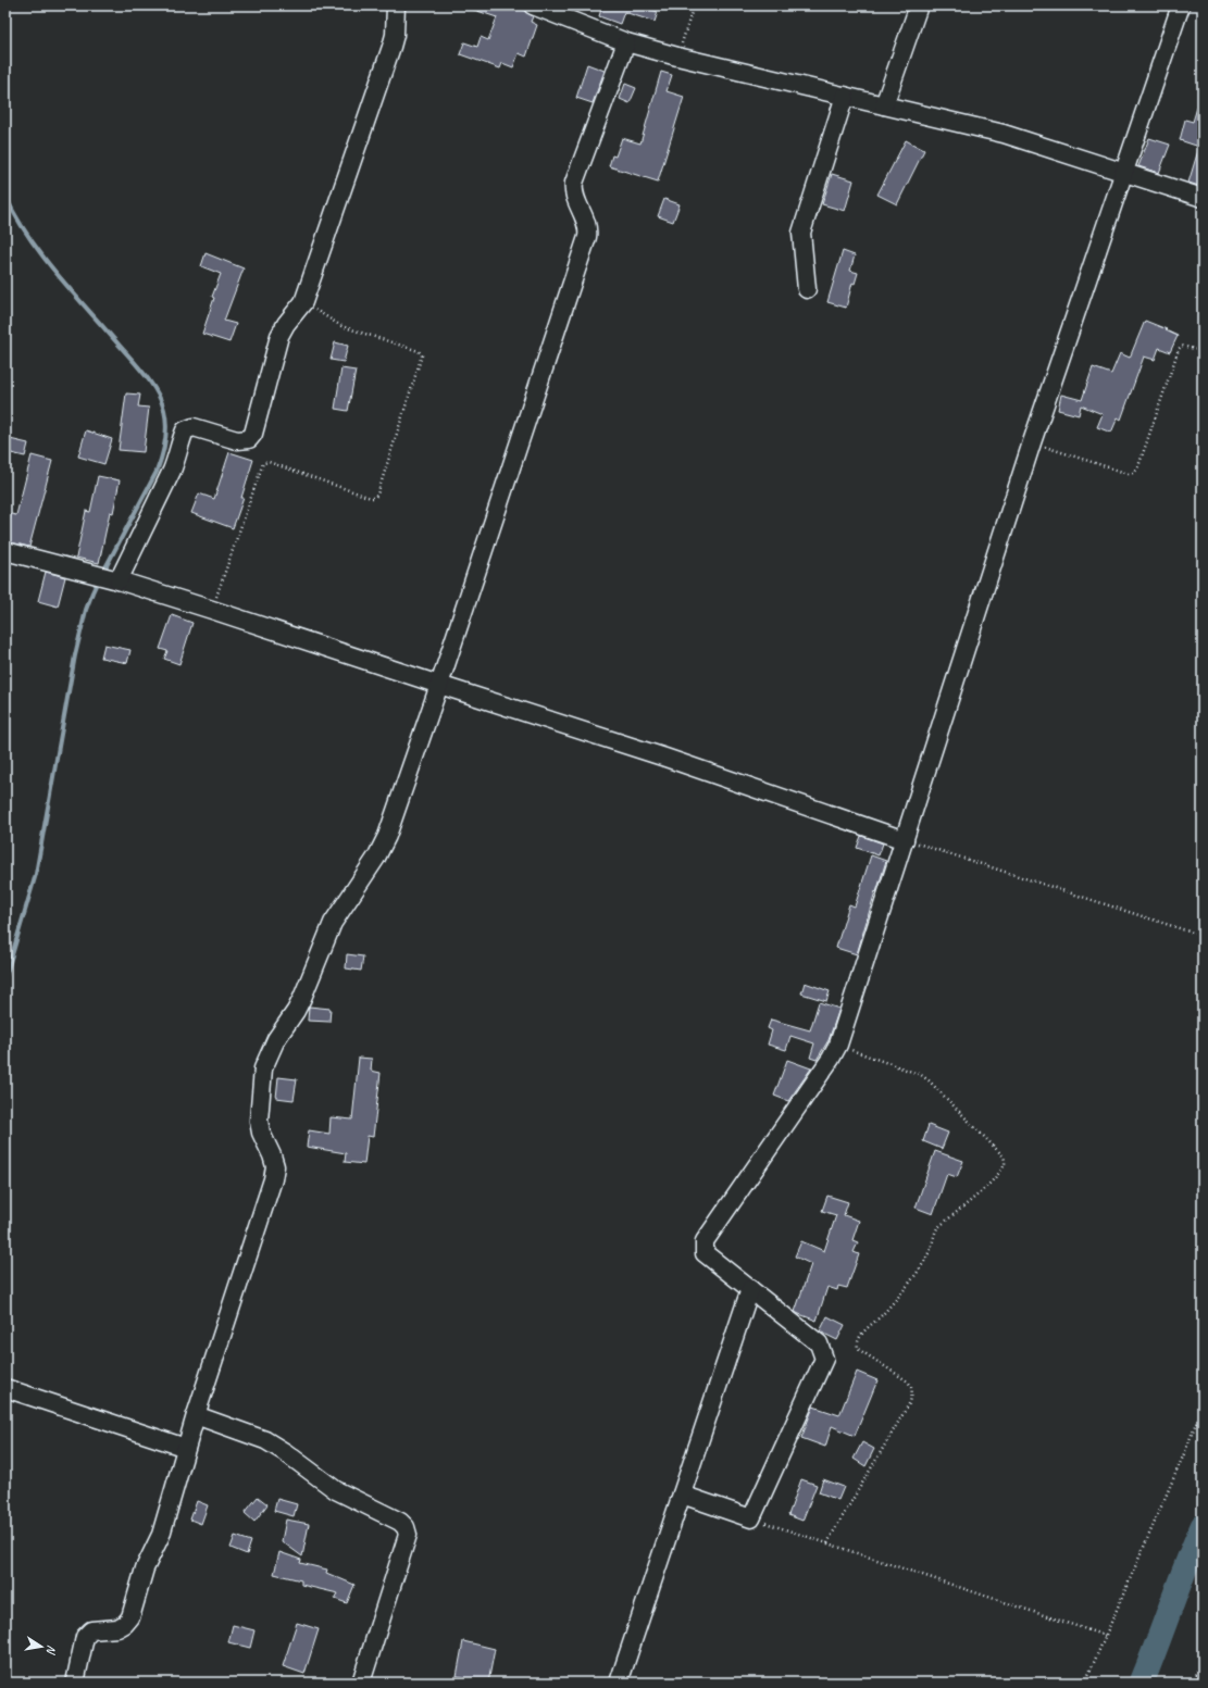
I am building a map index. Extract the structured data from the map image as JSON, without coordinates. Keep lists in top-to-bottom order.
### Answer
{
  "north": "right"
}
